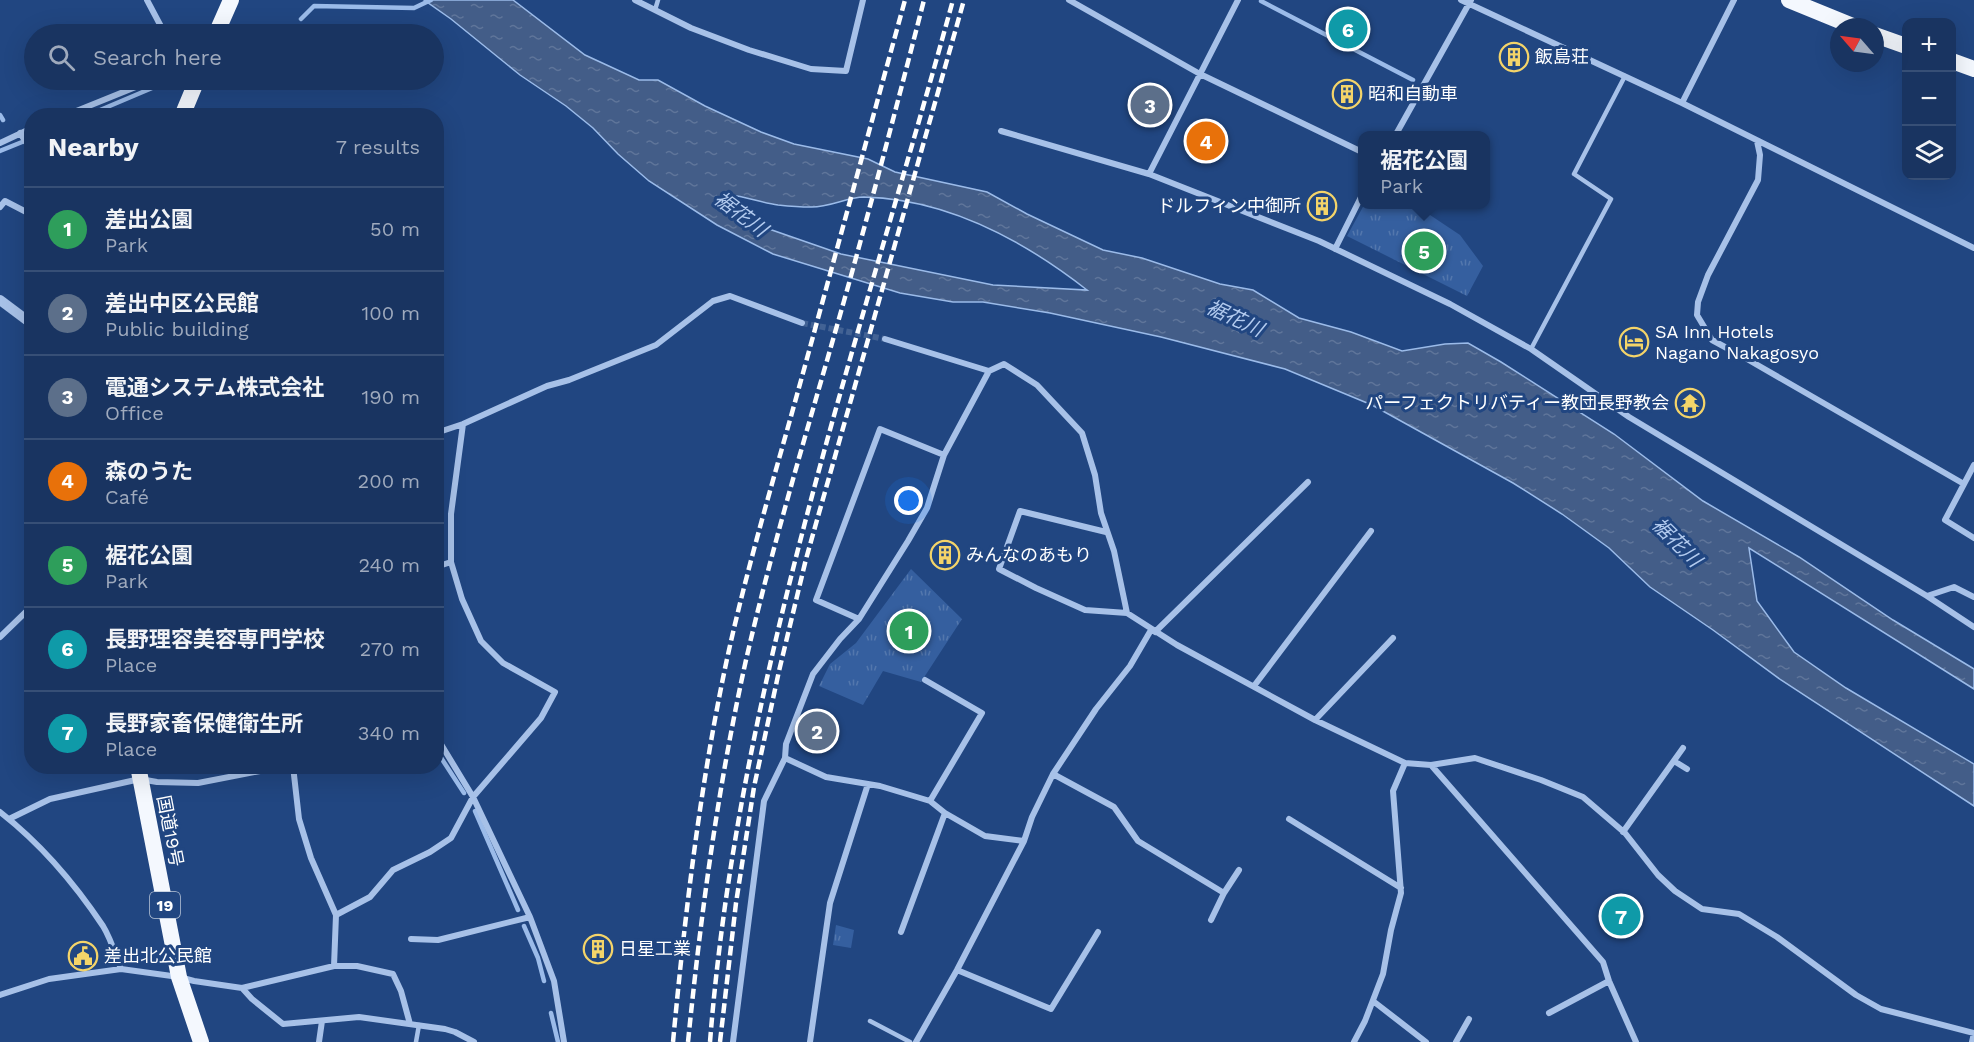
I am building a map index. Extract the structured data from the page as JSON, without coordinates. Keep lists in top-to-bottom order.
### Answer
{
  "streets": {
    "highway": ["国道19号", "19"]
  },
  "water": ["裾花川"],
  "places": {
    "building": [
      "飯島荘",
      "昭和自動車",
      "ドルフィン中御所",
      "みんなのあもり",
      "日星工業"
    ],
    "hotel": ["SA Inn Hotels Nagano Nakagosyo"],
    "temple": ["パーフェクトリバティー教団長野教会"],
    "public building": ["差出北公民館"]
  },
  "north": "top left",
  "page": {
    "pins": [
      "6",
      "3",
      "4",
      "5",
      "1",
      "2",
      "7"
    ],
    "map_buttons": ["+", "−"],
    "search": "Search here",
    "heading": ["Nearby", "7 results"],
    "popup": ["裾花公園", "Park"],
    "list": [
      {
        "mark": "1",
        "name": "差出公園",
        "note": "Park",
        "value": "50 m"
      },
      {
        "mark": "2",
        "name": "差出中区公民館",
        "note": "Public building",
        "value": "100 m"
      },
      {
        "mark": "3",
        "name": "電通システム株式会社",
        "note": "Office",
        "value": "190 m"
      },
      {
        "mark": "4",
        "name": "森のうた",
        "note": "Café",
        "value": "200 m"
      },
      {
        "mark": "5",
        "name": "裾花公園",
        "note": "Park",
        "value": "240 m"
      },
      {
        "mark": "6",
        "name": "長野理容美容専門学校",
        "note": "Place",
        "value": "270 m"
      },
      {
        "mark": "7",
        "name": "長野家畜保健衛生所",
        "note": "Place",
        "value": "340 m"
      }
    ]
  }
}
